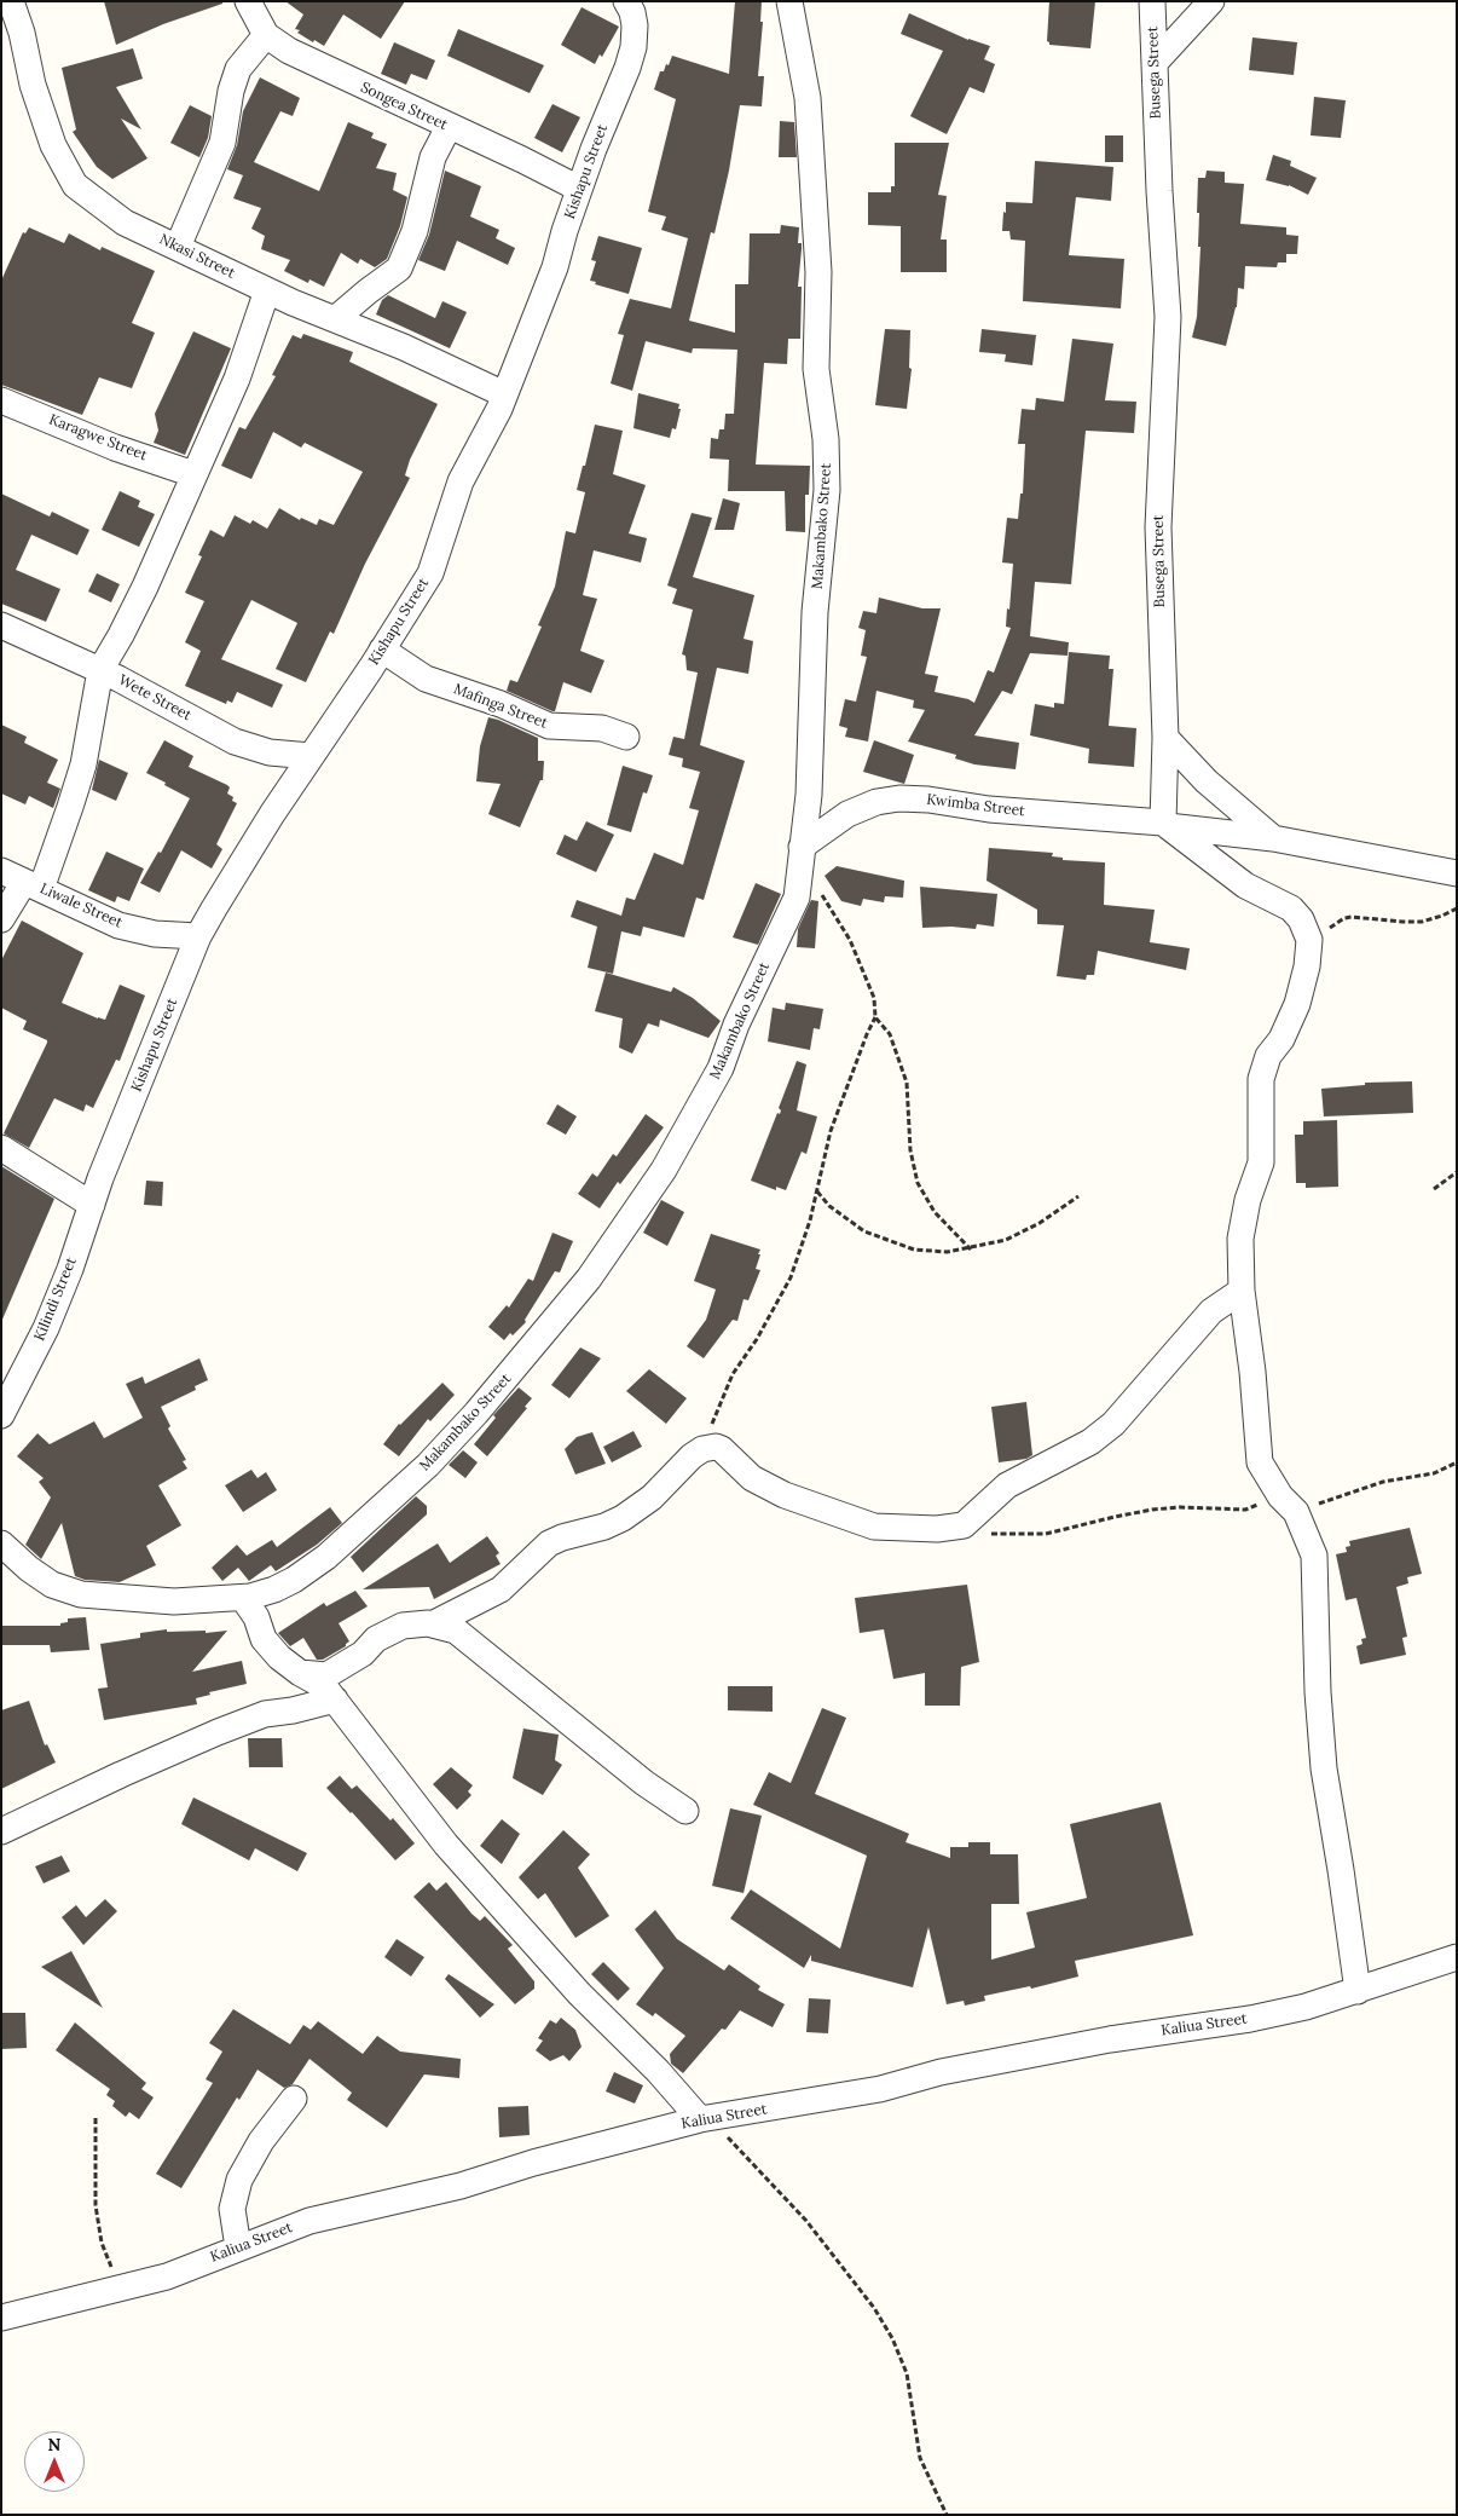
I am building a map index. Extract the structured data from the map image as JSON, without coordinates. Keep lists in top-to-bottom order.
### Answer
{
  "streets": {
    "street": [
      "Busega Street",
      "Songea Street",
      "Kishapu Street",
      "Nkasi Street",
      "Karagwe Street",
      "Makambako Street",
      "Wete Street",
      "Mafinga Street",
      "Kwimba Street",
      "Liwale Street",
      "Kilindi Street",
      "Kaliua Street"
    ]
  },
  "crossings": [
    ["Busega Street", "Kwimba Street"],
    ["Songea Street", "Kishapu Street"],
    ["Kishapu Street", "Nkasi Street"],
    ["Kishapu Street", "Wete Street"],
    ["Kishapu Street", "Mafinga Street"],
    ["Kishapu Street", "Liwale Street"],
    ["Kishapu Street", "Kilindi Street"],
    ["Makambako Street", "Kwimba Street"]
  ],
  "north": "top"
}
